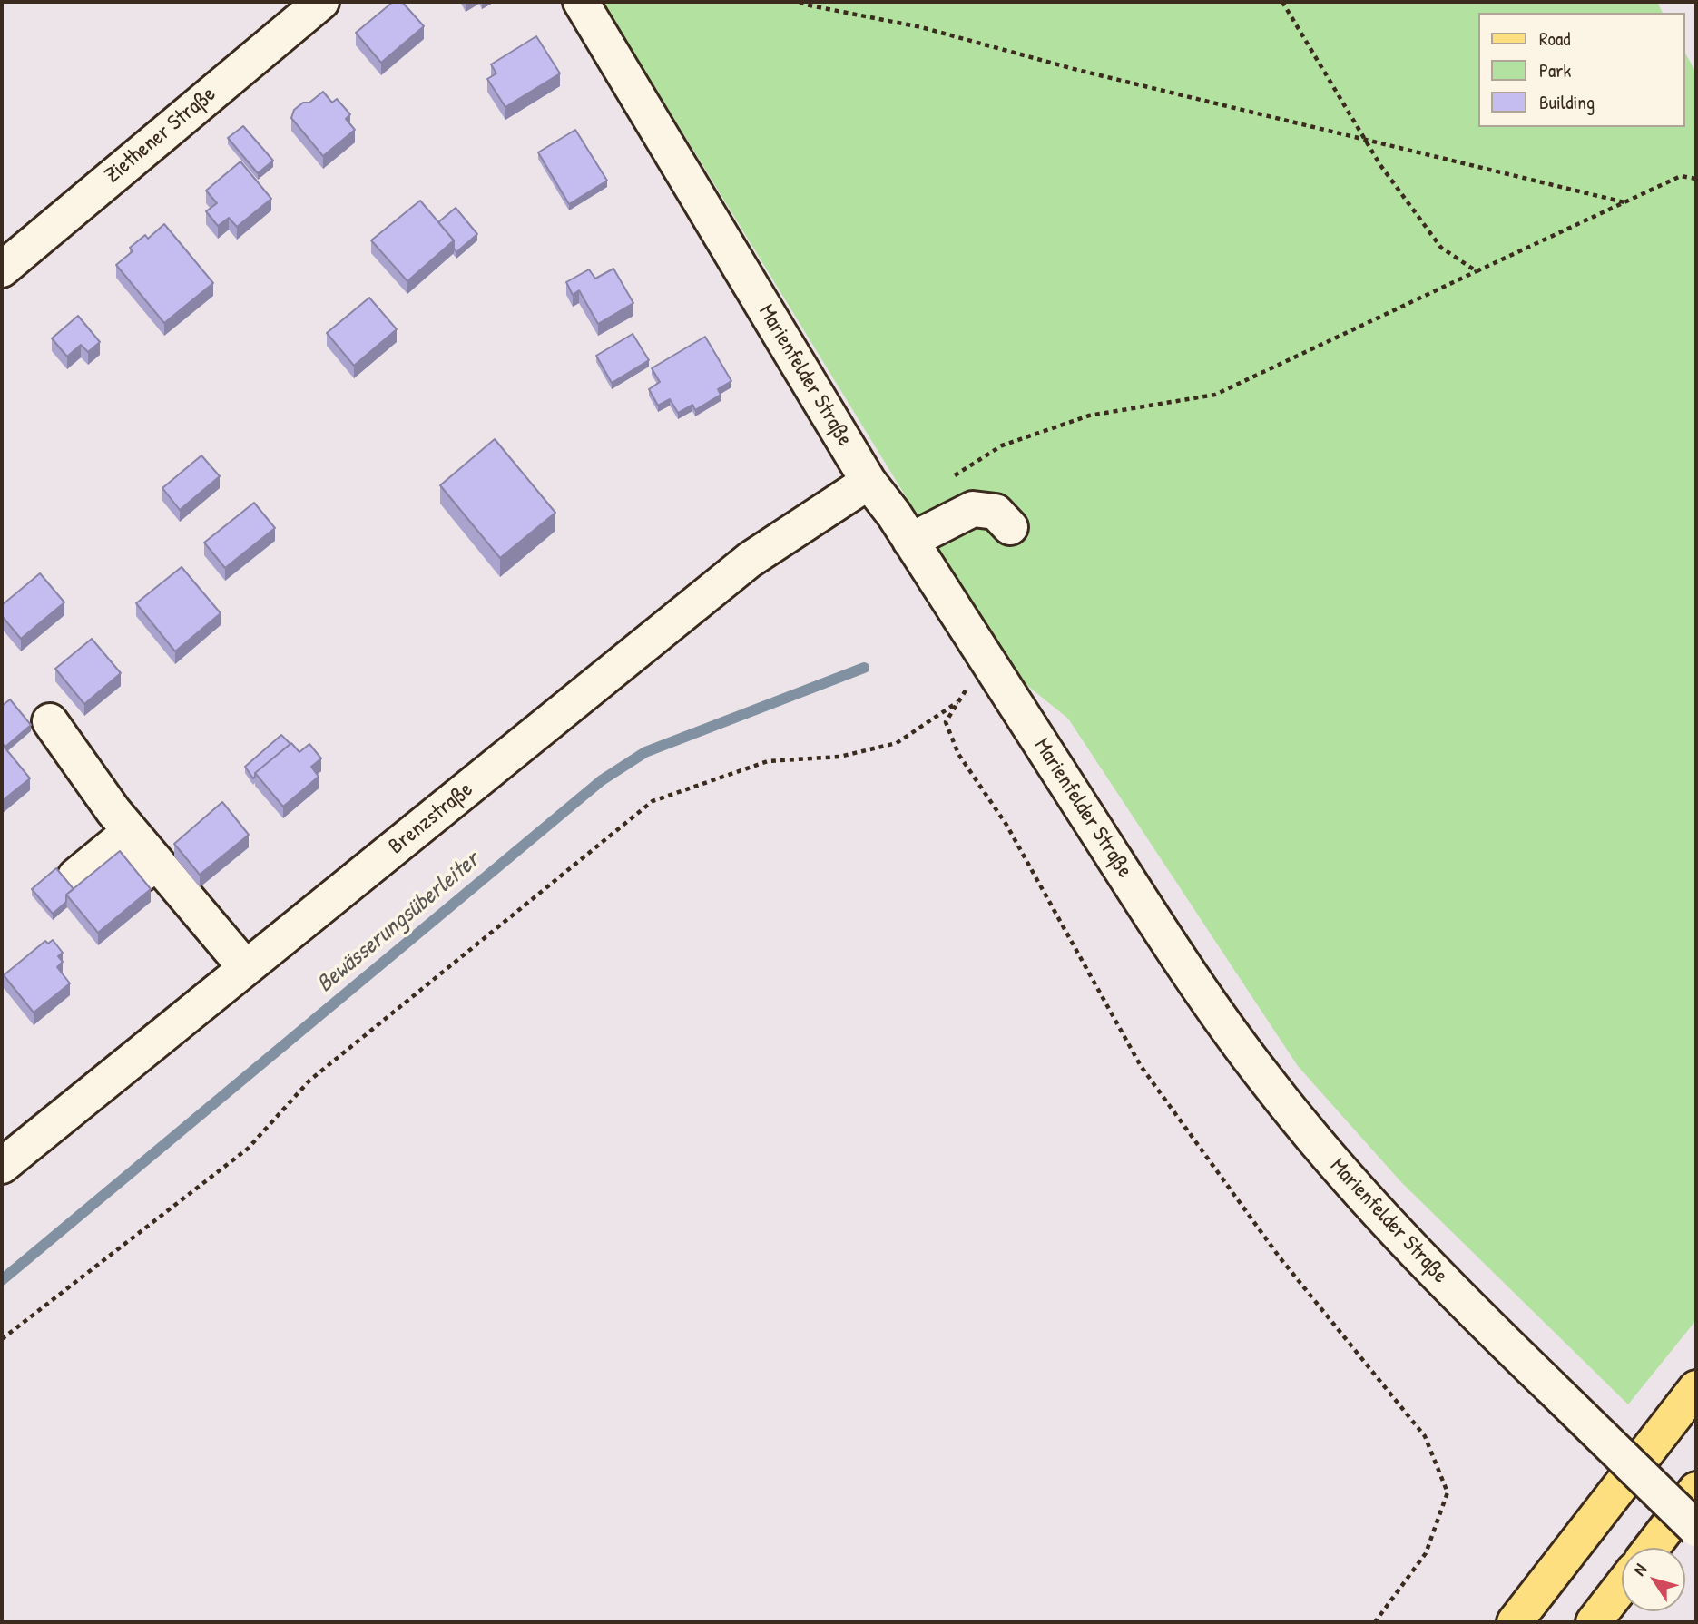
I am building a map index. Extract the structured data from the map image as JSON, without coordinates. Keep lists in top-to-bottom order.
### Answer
{
  "streets": {
    "street": ["Ziethener Straße", "Marienfelder Straße", "Brenzstraße"]
  },
  "crossings": [
    ["Marienfelder Straße", "Brenzstraße"]
  ],
  "water": ["Bewässerungsüberleiter"],
  "legend": ["Road", "Park", "Building"],
  "north": "top left"
}
